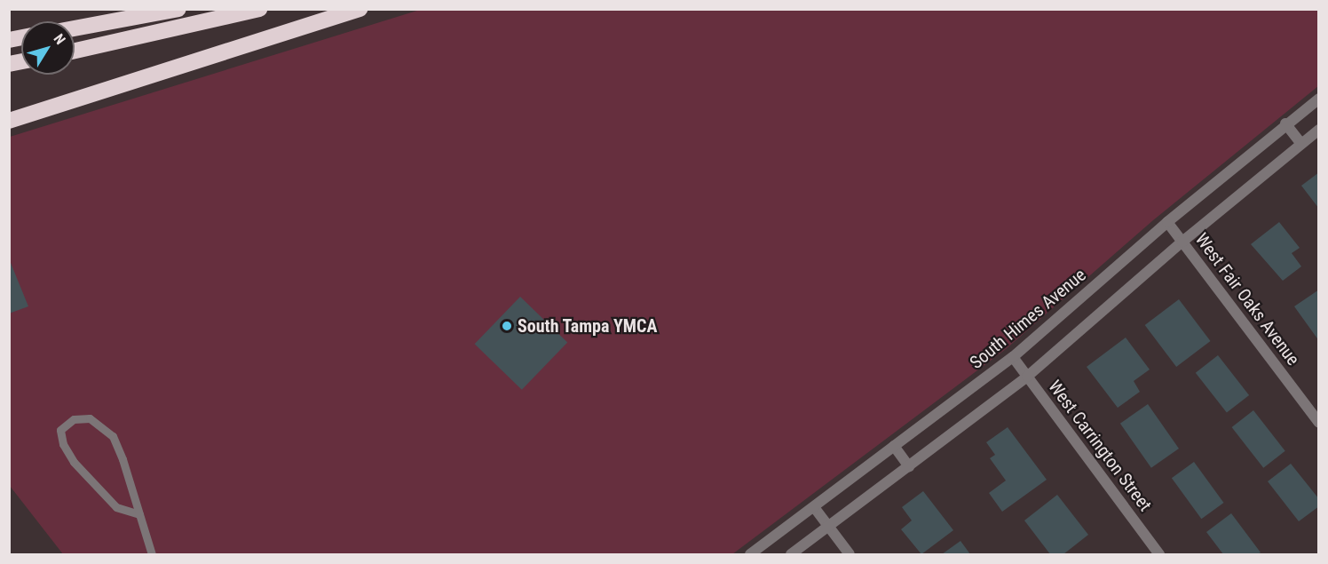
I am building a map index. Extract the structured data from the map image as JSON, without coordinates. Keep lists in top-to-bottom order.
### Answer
{
  "streets": {
    "street": ["West Fair Oaks Avenue", "South Himes Avenue", "West Carrington Street"]
  },
  "crossings": [
    ["West Fair Oaks Avenue", "South Himes Avenue"],
    ["South Himes Avenue", "West Carrington Street"]
  ],
  "places": ["South Tampa YMCA"],
  "north": "top right"
}
